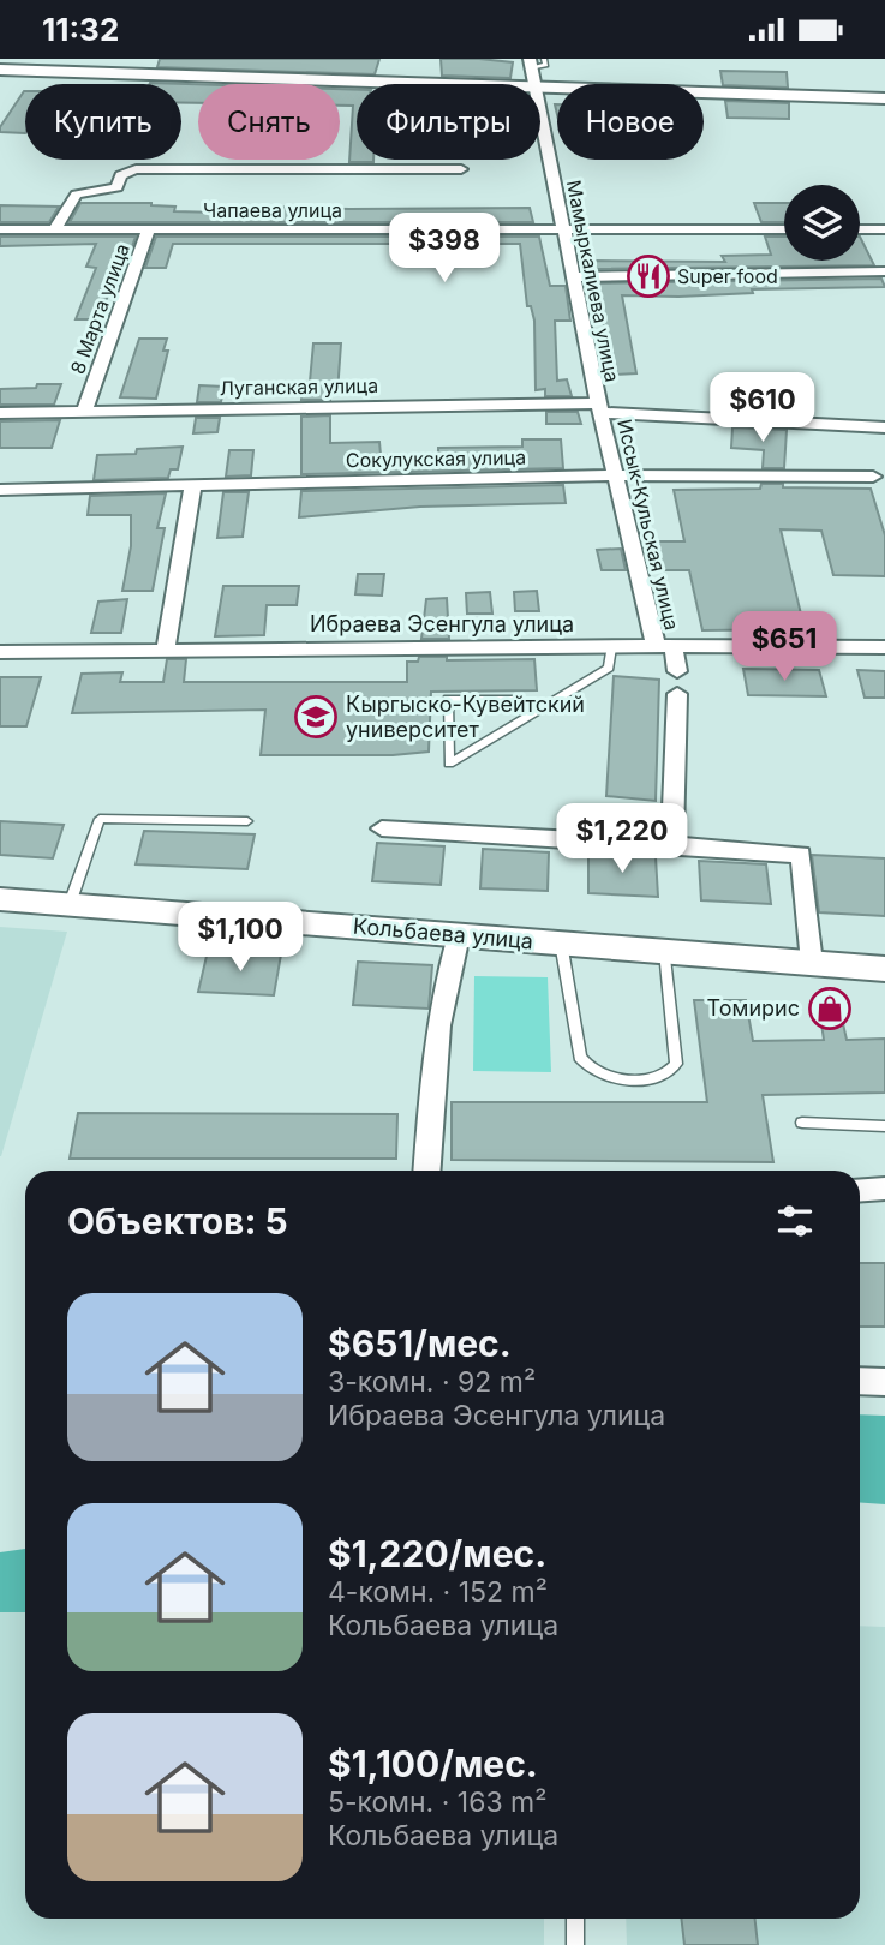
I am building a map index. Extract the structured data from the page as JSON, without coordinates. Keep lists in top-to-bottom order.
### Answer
{
  "streets": {
    "main road": ["Кольбаева улица"],
    "street": [
      "Чапаева улица",
      "Мамыркалиева улица",
      "8 Марта улица",
      "Луганская улица",
      "Сокулукская улица",
      "Иссык-Кульская улица",
      "Ибраева Эсенгула улица"
    ]
  },
  "crossings": [
    ["Чапаева улица", "Мамыркалиева улица"],
    ["Чапаева улица", "8 Марта улица"],
    ["Мамыркалиева улица", "Луганская улица"],
    ["Мамыркалиева улица", "Иссык-Кульская улица"],
    ["8 Марта улица", "Луганская улица"],
    ["Луганская улица", "Иссык-Кульская улица"],
    ["Сокулукская улица", "Иссык-Кульская улица"],
    ["Иссык-Кульская улица", "Ибраева Эсенгула улица"]
  ],
  "places": {
    "restaurant": ["Super food"],
    "school or university": ["Кыргыско-Кувейтский университет"],
    "shop": ["Томирис"]
  },
  "page": {
    "status": "11:32",
    "chip": [
      "Купить",
      "Снять",
      "Фильтры",
      "Новое"
    ],
    "price": [
      "$398",
      "$610",
      "$651",
      "$1,220",
      "$1,100"
    ],
    "heading": "Объектов: 5",
    "list": [
      {
        "name": "$651/мес.",
        "note": "3-комн. · 92 m² · Ибраева Эсенгула улица"
      },
      {
        "name": "$1,220/мес.",
        "note": "4-комн. · 152 m² · Кольбаева улица"
      },
      {
        "name": "$1,100/мес.",
        "note": "5-комн. · 163 m² · Кольбаева улица"
      }
    ]
  }
}
